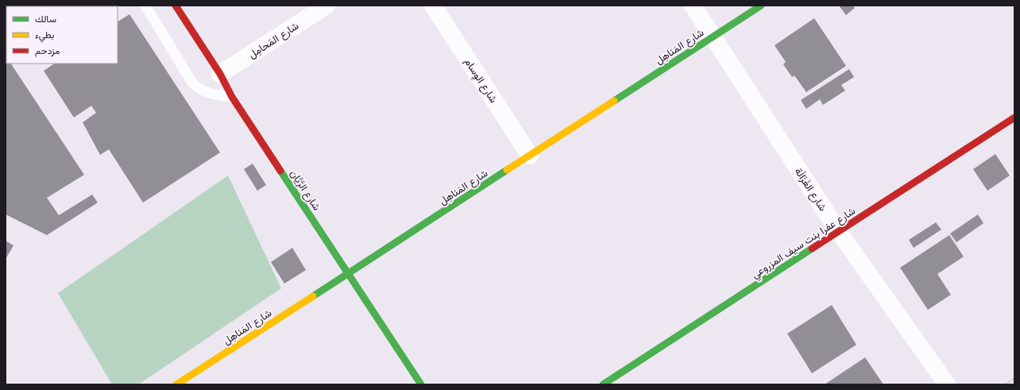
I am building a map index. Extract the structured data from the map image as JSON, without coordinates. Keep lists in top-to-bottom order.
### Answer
{
  "streets": {
    "street": [
      "شارع المَحامِل",
      "شارع المَناهِل",
      "شارع الوِسام",
      "شارع الغَزَالَة",
      "شارع الرَّيَّان",
      "شارع عفرا بنت سيف المزروعي"
    ]
  },
  "crossings": [
    ["شارع المَحامِل", "شارع الرَّيَّان"],
    ["شارع المَناهِل", "شارع الوِسام"],
    ["شارع المَناهِل", "شارع الغَزَالَة"],
    ["شارع المَناهِل", "شارع الرَّيَّان"],
    ["شارع الغَزَالَة", "شارع عفرا بنت سيف المزروعي"]
  ],
  "legend": ["سالك", "بطيء", "مزدحم"]
}
